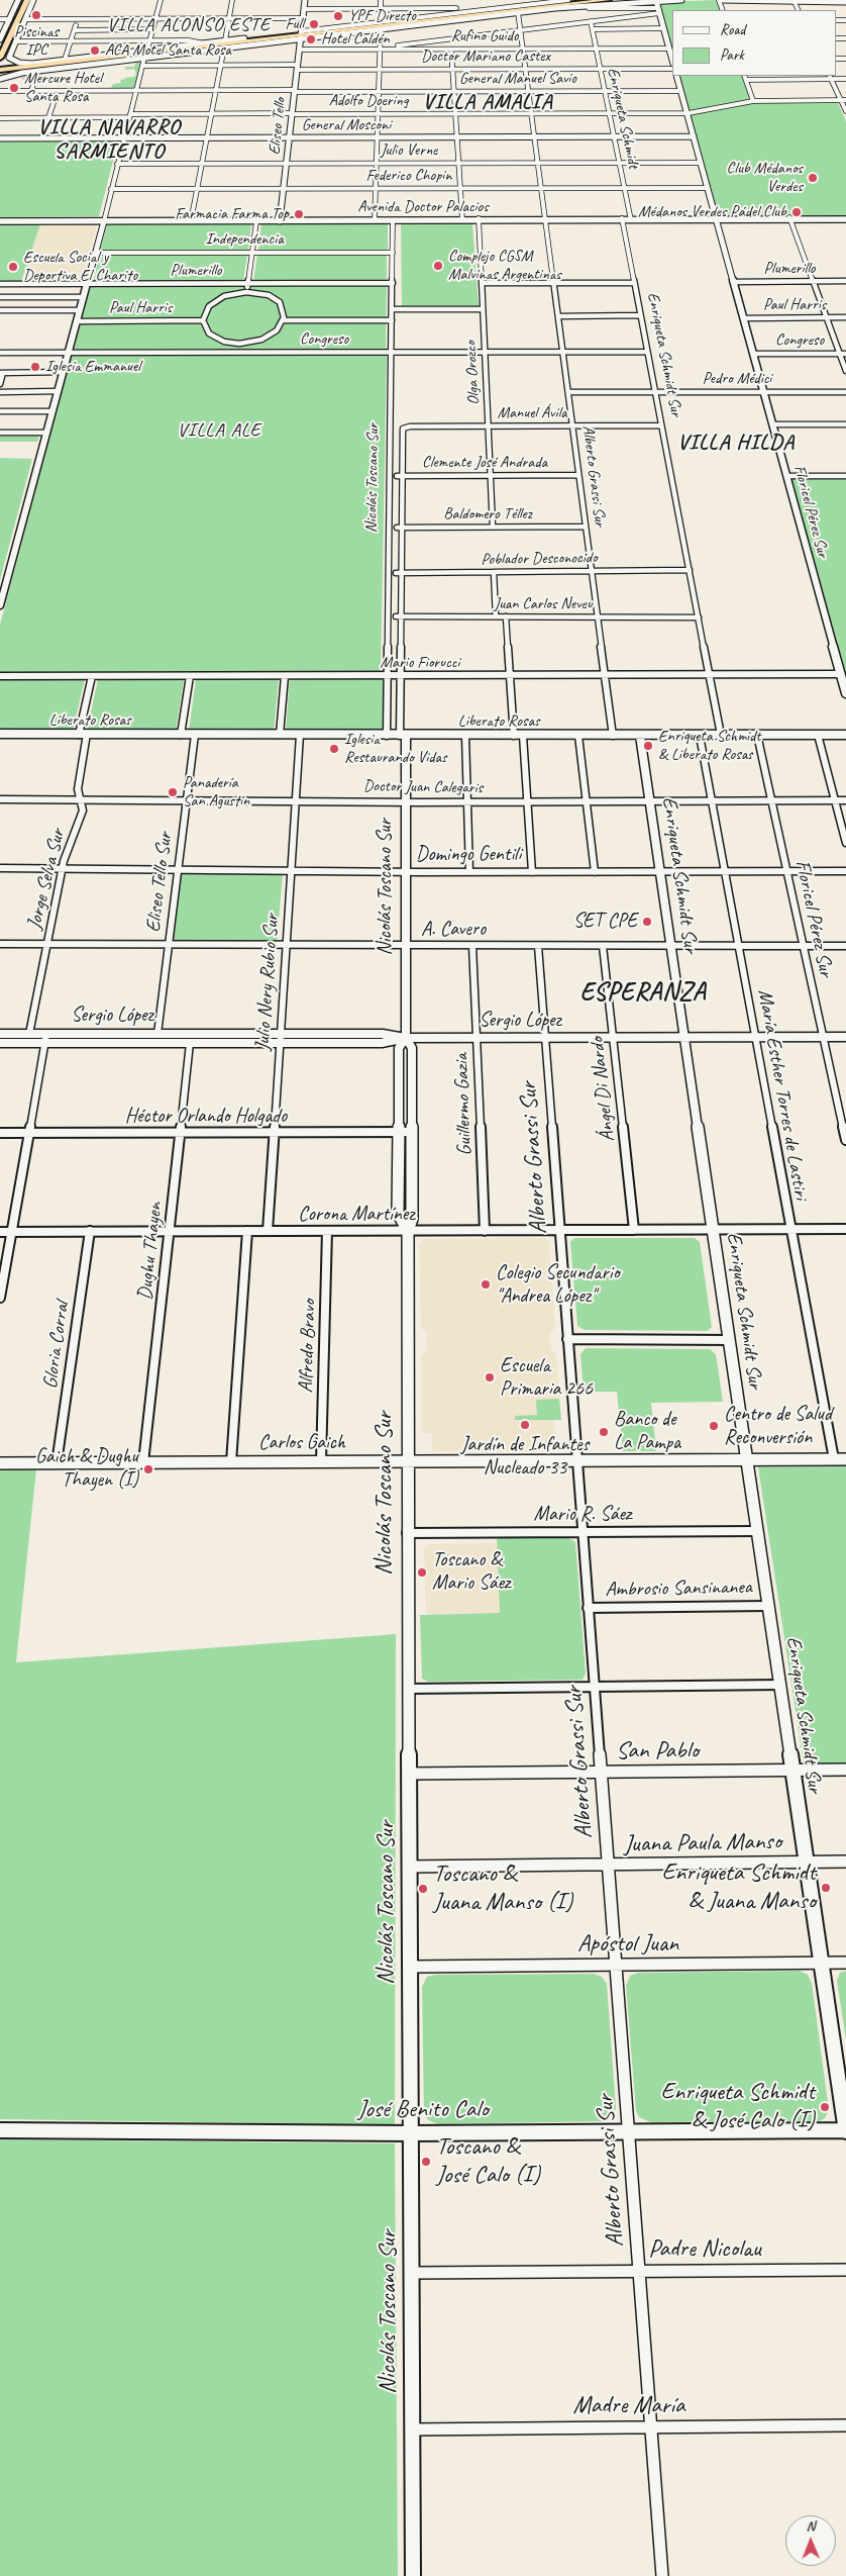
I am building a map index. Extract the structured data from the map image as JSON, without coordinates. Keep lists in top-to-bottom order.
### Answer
{
  "streets": {
    "main road": ["Avenida Doctor Palacios"],
    "street": [
      "Rufino Guido",
      "Doctor Mariano Castex",
      "General Manuel Savio",
      "Adolfo Doering",
      "Enriqueta Schmidt",
      "General Mosconi",
      "Eliseo Tello",
      "Julio Verne",
      "Federico Chopin",
      "Independencia",
      "Plumerillo",
      "Paul Harris",
      "Congreso",
      "Enriqueta Schmidt Sur",
      "Olga Orozco",
      "Pedro Médici",
      "Manuel Ávila",
      "Clemente José Andrada",
      "Alberto Grassi Sur",
      "Nicolás Toscano Sur",
      "Floricel Pérez Sur",
      "Baldomero Téllez",
      "Poblador Desconocido",
      "Juan Carlos Neveu",
      "Mario Fiorucci",
      "Liberato Rosas",
      "Doctor Juan Calegaris",
      "Domingo Gentili",
      "Jorge Selva Sur",
      "Eliseo Tello Sur",
      "A. Cavero",
      "Julio Nery Rubio Sur",
      "Sergio López",
      "Ángel Di Nardo",
      "María Esther Torres de Lastiri",
      "Guillermo Gazia",
      "Héctor Orlando Holgado",
      "Corona Martínez",
      "Dughu Thayen",
      "Gloria Corral",
      "Alfredo Bravo",
      "Carlos Gaich",
      "Mario R. Sáez",
      "Ambrosio Sansinanea",
      "San Pablo",
      "Juana Paula Manso",
      "Apóstol Juan",
      "José Benito Calo",
      "Padre Nicolau",
      "Madre María"
    ]
  },
  "crossings": [
    ["Rufino Guido", "Enriqueta Schmidt"],
    ["Rufino Guido", "Eliseo Tello"],
    ["Rufino Guido", "Alberto Grassi Sur"],
    ["Doctor Mariano Castex", "Enriqueta Schmidt"],
    ["Doctor Mariano Castex", "Eliseo Tello"],
    ["Doctor Mariano Castex", "Alberto Grassi Sur"],
    ["General Manuel Savio", "Enriqueta Schmidt"],
    ["General Manuel Savio", "Eliseo Tello"],
    ["General Manuel Savio", "Alberto Grassi Sur"],
    ["General Manuel Savio", "Floricel Pérez Sur"],
    ["Adolfo Doering", "Enriqueta Schmidt"],
    ["Adolfo Doering", "Eliseo Tello"],
    ["Adolfo Doering", "Alberto Grassi Sur"],
    ["Adolfo Doering", "Floricel Pérez Sur"],
    ["Enriqueta Schmidt", "General Mosconi"],
    ["Enriqueta Schmidt", "Julio Verne"],
    ["Enriqueta Schmidt", "Federico Chopin"],
    ["Enriqueta Schmidt", "Avenida Doctor Palacios"],
    ["General Mosconi", "Eliseo Tello"],
    ["General Mosconi", "Alberto Grassi Sur"],
    ["General Mosconi", "Floricel Pérez Sur"],
    ["Eliseo Tello", "Julio Verne"],
    ["Eliseo Tello", "Federico Chopin"],
    ["Eliseo Tello", "Avenida Doctor Palacios"],
    ["Julio Verne", "Alberto Grassi Sur"],
    ["Julio Verne", "Floricel Pérez Sur"],
    ["Federico Chopin", "Alberto Grassi Sur"],
    ["Federico Chopin", "Floricel Pérez Sur"],
    ["Avenida Doctor Palacios", "Enriqueta Schmidt Sur"],
    ["Avenida Doctor Palacios", "Olga Orozco"],
    ["Avenida Doctor Palacios", "Alberto Grassi Sur"],
    ["Avenida Doctor Palacios", "Nicolás Toscano Sur"],
    ["Avenida Doctor Palacios", "Floricel Pérez Sur"],
    ["Independencia", "Nicolás Toscano Sur"],
    ["Plumerillo", "Nicolás Toscano Sur"],
    ["Plumerillo", "Floricel Pérez Sur"],
    ["Paul Harris", "Floricel Pérez Sur"],
    ["Congreso", "Enriqueta Schmidt Sur"],
    ["Congreso", "Olga Orozco"],
    ["Congreso", "Alberto Grassi Sur"],
    ["Congreso", "Nicolás Toscano Sur"],
    ["Congreso", "Floricel Pérez Sur"],
    ["Enriqueta Schmidt Sur", "Pedro Médici"],
    ["Enriqueta Schmidt Sur", "Manuel Ávila"],
    ["Enriqueta Schmidt Sur", "Poblador Desconocido"],
    ["Enriqueta Schmidt Sur", "Juan Carlos Neveu"],
    ["Enriqueta Schmidt Sur", "Mario Fiorucci"],
    ["Enriqueta Schmidt Sur", "Liberato Rosas"],
    ["Enriqueta Schmidt Sur", "Doctor Juan Calegaris"],
    ["Enriqueta Schmidt Sur", "Domingo Gentili"],
    ["Enriqueta Schmidt Sur", "A. Cavero"],
    ["Enriqueta Schmidt Sur", "Sergio López"],
    ["Enriqueta Schmidt Sur", "Corona Martínez"],
    ["Enriqueta Schmidt Sur", "Carlos Gaich"],
    ["Enriqueta Schmidt Sur", "Mario R. Sáez"],
    ["Enriqueta Schmidt Sur", "Ambrosio Sansinanea"],
    ["Enriqueta Schmidt Sur", "San Pablo"],
    ["Enriqueta Schmidt Sur", "Juana Paula Manso"],
    ["Enriqueta Schmidt Sur", "Apóstol Juan"],
    ["Enriqueta Schmidt Sur", "José Benito Calo"],
    ["Olga Orozco", "Manuel Ávila"],
    ["Olga Orozco", "Clemente José Andrada"],
    ["Olga Orozco", "Baldomero Téllez"],
    ["Pedro Médici", "Alberto Grassi Sur"],
    ["Pedro Médici", "Floricel Pérez Sur"],
    ["Manuel Ávila", "Alberto Grassi Sur"],
    ["Manuel Ávila", "Nicolás Toscano Sur"],
    ["Clemente José Andrada", "Alberto Grassi Sur"],
    ["Clemente José Andrada", "Nicolás Toscano Sur"],
    ["Alberto Grassi Sur", "Baldomero Téllez"],
    ["Alberto Grassi Sur", "Poblador Desconocido"],
    ["Alberto Grassi Sur", "Juan Carlos Neveu"],
    ["Alberto Grassi Sur", "Mario Fiorucci"],
    ["Alberto Grassi Sur", "Liberato Rosas"],
    ["Alberto Grassi Sur", "A. Cavero"],
    ["Alberto Grassi Sur", "Sergio López"],
    ["Alberto Grassi Sur", "Corona Martínez"],
    ["Alberto Grassi Sur", "Carlos Gaich"],
    ["Alberto Grassi Sur", "Mario R. Sáez"],
    ["Alberto Grassi Sur", "Ambrosio Sansinanea"],
    ["Alberto Grassi Sur", "San Pablo"],
    ["Alberto Grassi Sur", "Juana Paula Manso"],
    ["Alberto Grassi Sur", "Apóstol Juan"],
    ["Alberto Grassi Sur", "José Benito Calo"],
    ["Alberto Grassi Sur", "Padre Nicolau"],
    ["Alberto Grassi Sur", "Madre María"],
    ["Nicolás Toscano Sur", "Baldomero Téllez"],
    ["Nicolás Toscano Sur", "Poblador Desconocido"],
    ["Nicolás Toscano Sur", "Juan Carlos Neveu"],
    ["Nicolás Toscano Sur", "Mario Fiorucci"],
    ["Nicolás Toscano Sur", "Liberato Rosas"],
    ["Nicolás Toscano Sur", "Doctor Juan Calegaris"],
    ["Nicolás Toscano Sur", "Domingo Gentili"],
    ["Nicolás Toscano Sur", "A. Cavero"],
    ["Nicolás Toscano Sur", "Sergio López"],
    ["Nicolás Toscano Sur", "Héctor Orlando Holgado"],
    ["Nicolás Toscano Sur", "Corona Martínez"],
    ["Nicolás Toscano Sur", "Carlos Gaich"],
    ["Nicolás Toscano Sur", "Mario R. Sáez"],
    ["Nicolás Toscano Sur", "San Pablo"],
    ["Nicolás Toscano Sur", "Juana Paula Manso"],
    ["Nicolás Toscano Sur", "Apóstol Juan"],
    ["Nicolás Toscano Sur", "José Benito Calo"],
    ["Nicolás Toscano Sur", "Padre Nicolau"],
    ["Nicolás Toscano Sur", "Madre María"],
    ["Floricel Pérez Sur", "Mario Fiorucci"],
    ["Floricel Pérez Sur", "Liberato Rosas"],
    ["Floricel Pérez Sur", "Doctor Juan Calegaris"],
    ["Floricel Pérez Sur", "Domingo Gentili"],
    ["Floricel Pérez Sur", "A. Cavero"],
    ["Floricel Pérez Sur", "Sergio López"],
    ["Mario Fiorucci", "Jorge Selva Sur"],
    ["Liberato Rosas", "Jorge Selva Sur"],
    ["Liberato Rosas", "Eliseo Tello Sur"],
    ["Liberato Rosas", "Julio Nery Rubio Sur"],
    ["Liberato Rosas", "María Esther Torres de Lastiri"],
    ["Doctor Juan Calegaris", "Jorge Selva Sur"],
    ["Doctor Juan Calegaris", "Eliseo Tello Sur"],
    ["Doctor Juan Calegaris", "Julio Nery Rubio Sur"],
    ["Doctor Juan Calegaris", "María Esther Torres de Lastiri"],
    ["Domingo Gentili", "Jorge Selva Sur"],
    ["Domingo Gentili", "Eliseo Tello Sur"],
    ["Domingo Gentili", "Julio Nery Rubio Sur"],
    ["Domingo Gentili", "María Esther Torres de Lastiri"],
    ["Jorge Selva Sur", "A. Cavero"],
    ["Jorge Selva Sur", "Sergio López"],
    ["Eliseo Tello Sur", "A. Cavero"],
    ["Eliseo Tello Sur", "Sergio López"],
    ["A. Cavero", "Julio Nery Rubio Sur"],
    ["A. Cavero", "Ángel Di Nardo"],
    ["A. Cavero", "María Esther Torres de Lastiri"],
    ["A. Cavero", "Guillermo Gazia"],
    ["Julio Nery Rubio Sur", "Sergio López"],
    ["Julio Nery Rubio Sur", "Héctor Orlando Holgado"],
    ["Julio Nery Rubio Sur", "Corona Martínez"],
    ["Sergio López", "Ángel Di Nardo"],
    ["Sergio López", "María Esther Torres de Lastiri"],
    ["Sergio López", "Guillermo Gazia"],
    ["Sergio López", "Dughu Thayen"],
    ["Ángel Di Nardo", "Corona Martínez"],
    ["María Esther Torres de Lastiri", "Corona Martínez"],
    ["María Esther Torres de Lastiri", "Carlos Gaich"],
    ["Guillermo Gazia", "Corona Martínez"],
    ["Héctor Orlando Holgado", "Dughu Thayen"],
    ["Corona Martínez", "Dughu Thayen"],
    ["Corona Martínez", "Gloria Corral"],
    ["Corona Martínez", "Alfredo Bravo"],
    ["Dughu Thayen", "Carlos Gaich"],
    ["Gloria Corral", "Carlos Gaich"],
    ["Alfredo Bravo", "Carlos Gaich"]
  ],
  "districts": [
    "VILLA ALONSO ESTE",
    "VILLA AMALIA",
    "VILLA NAVARRO SARMIENTO",
    "VILLA ALE",
    "VILLA HILDA",
    "ESPERANZA"
  ],
  "places": [
    "Piscinas IPC",
    "YPF Directo",
    "Full",
    "Hotel Caldén",
    "ACA Motel Santa Rosa",
    "Mercure Hotel Santa Rosa",
    "Club Médanos Verdes",
    "Médanos Verdes Pádel Club",
    "Farmacia Farma Top",
    "Complejo CGSM Malvinas Argentinas",
    "Escuela Social y Deportiva El Charito",
    "Iglesia Emmanuel",
    "Enriqueta Schmidt & Liberato Rosas",
    "Iglesia Restaurando Vidas",
    "Panadería San Agustin",
    "SET CPE",
    "Colegio Secundario \"Andrea López\"",
    "Escuela Primaria 266",
    "Jardín de Infantes Nucleado 33",
    "Centro de Salud Reconversión",
    "Banco de La Pampa",
    "Gaich & Dughu Thayen (I)",
    "Toscano & Mario Sáez",
    "Enriqueta Schmidt & Juana Manso",
    "Toscano & Juana Manso (I)",
    "Enriqueta Schmidt & José Calo (I)",
    "Toscano & José Calo (I)"
  ],
  "legend": ["Road", "Park"],
  "north": "top"
}
